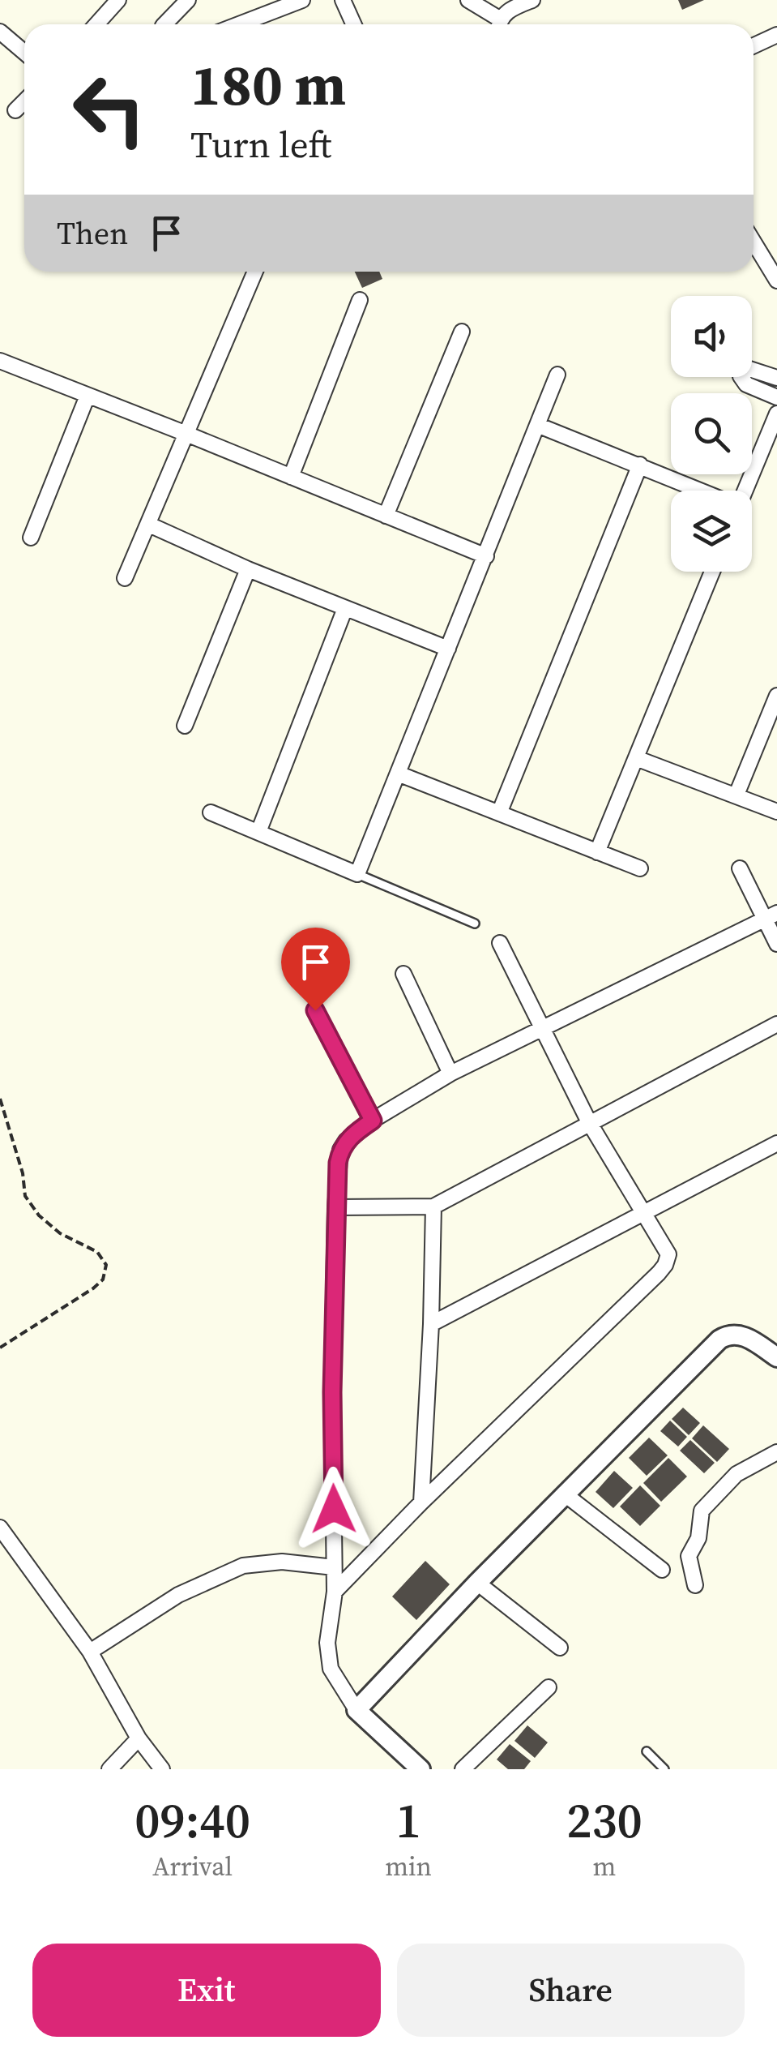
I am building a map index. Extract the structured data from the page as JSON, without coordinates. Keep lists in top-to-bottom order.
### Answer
{
  "page": {
    "turn": ["180 m", "Turn left"],
    "then": "Then",
    "eta": [
      "09:40",
      "Arrival",
      "1",
      "min",
      "230",
      "m"
    ],
    "buttons": ["Exit", "Share"]
  }
}
